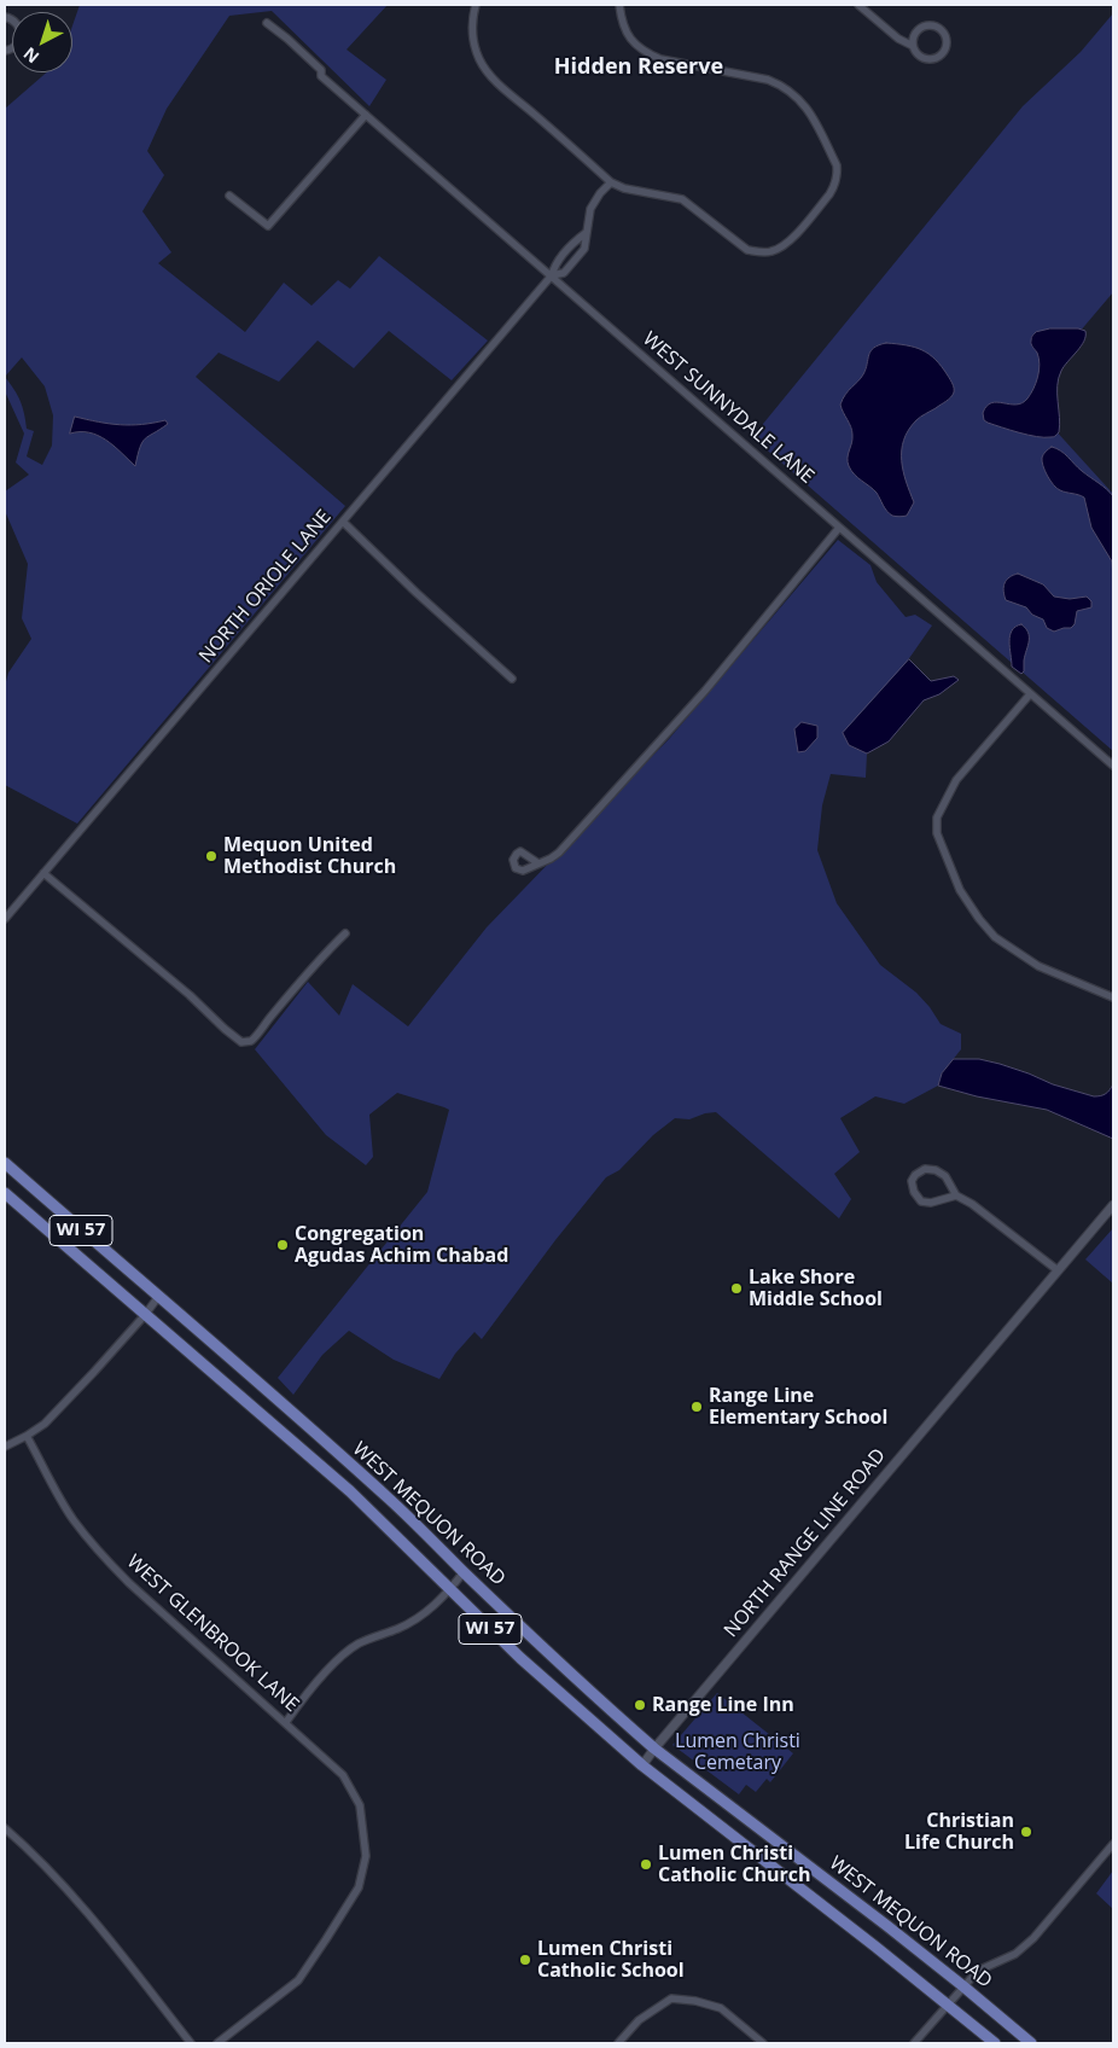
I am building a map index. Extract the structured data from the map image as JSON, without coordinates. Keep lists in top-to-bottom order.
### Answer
{
  "streets": {
    "main road": ["WI 57", "WEST MEQUON ROAD"],
    "street": [
      "WEST SUNNYDALE LANE",
      "NORTH ORIOLE LANE",
      "NORTH RANGE LINE ROAD",
      "WEST GLENBROOK LANE"
    ]
  },
  "crossings": [
    ["WEST SUNNYDALE LANE", "NORTH ORIOLE LANE"],
    ["WEST MEQUON ROAD", "NORTH RANGE LINE ROAD"]
  ],
  "districts": ["Hidden Reserve"],
  "parks": ["Lumen Christi Cemetary"],
  "places": [
    "Mequon United Methodist Church",
    "Congregation Agudas Achim Chabad",
    "Lake Shore Middle School",
    "Range Line Elementary School",
    "Range Line Inn",
    "Christian Life Church",
    "Lumen Christi Catholic Church",
    "Lumen Christi Catholic School"
  ],
  "north": "bottom left"
}
